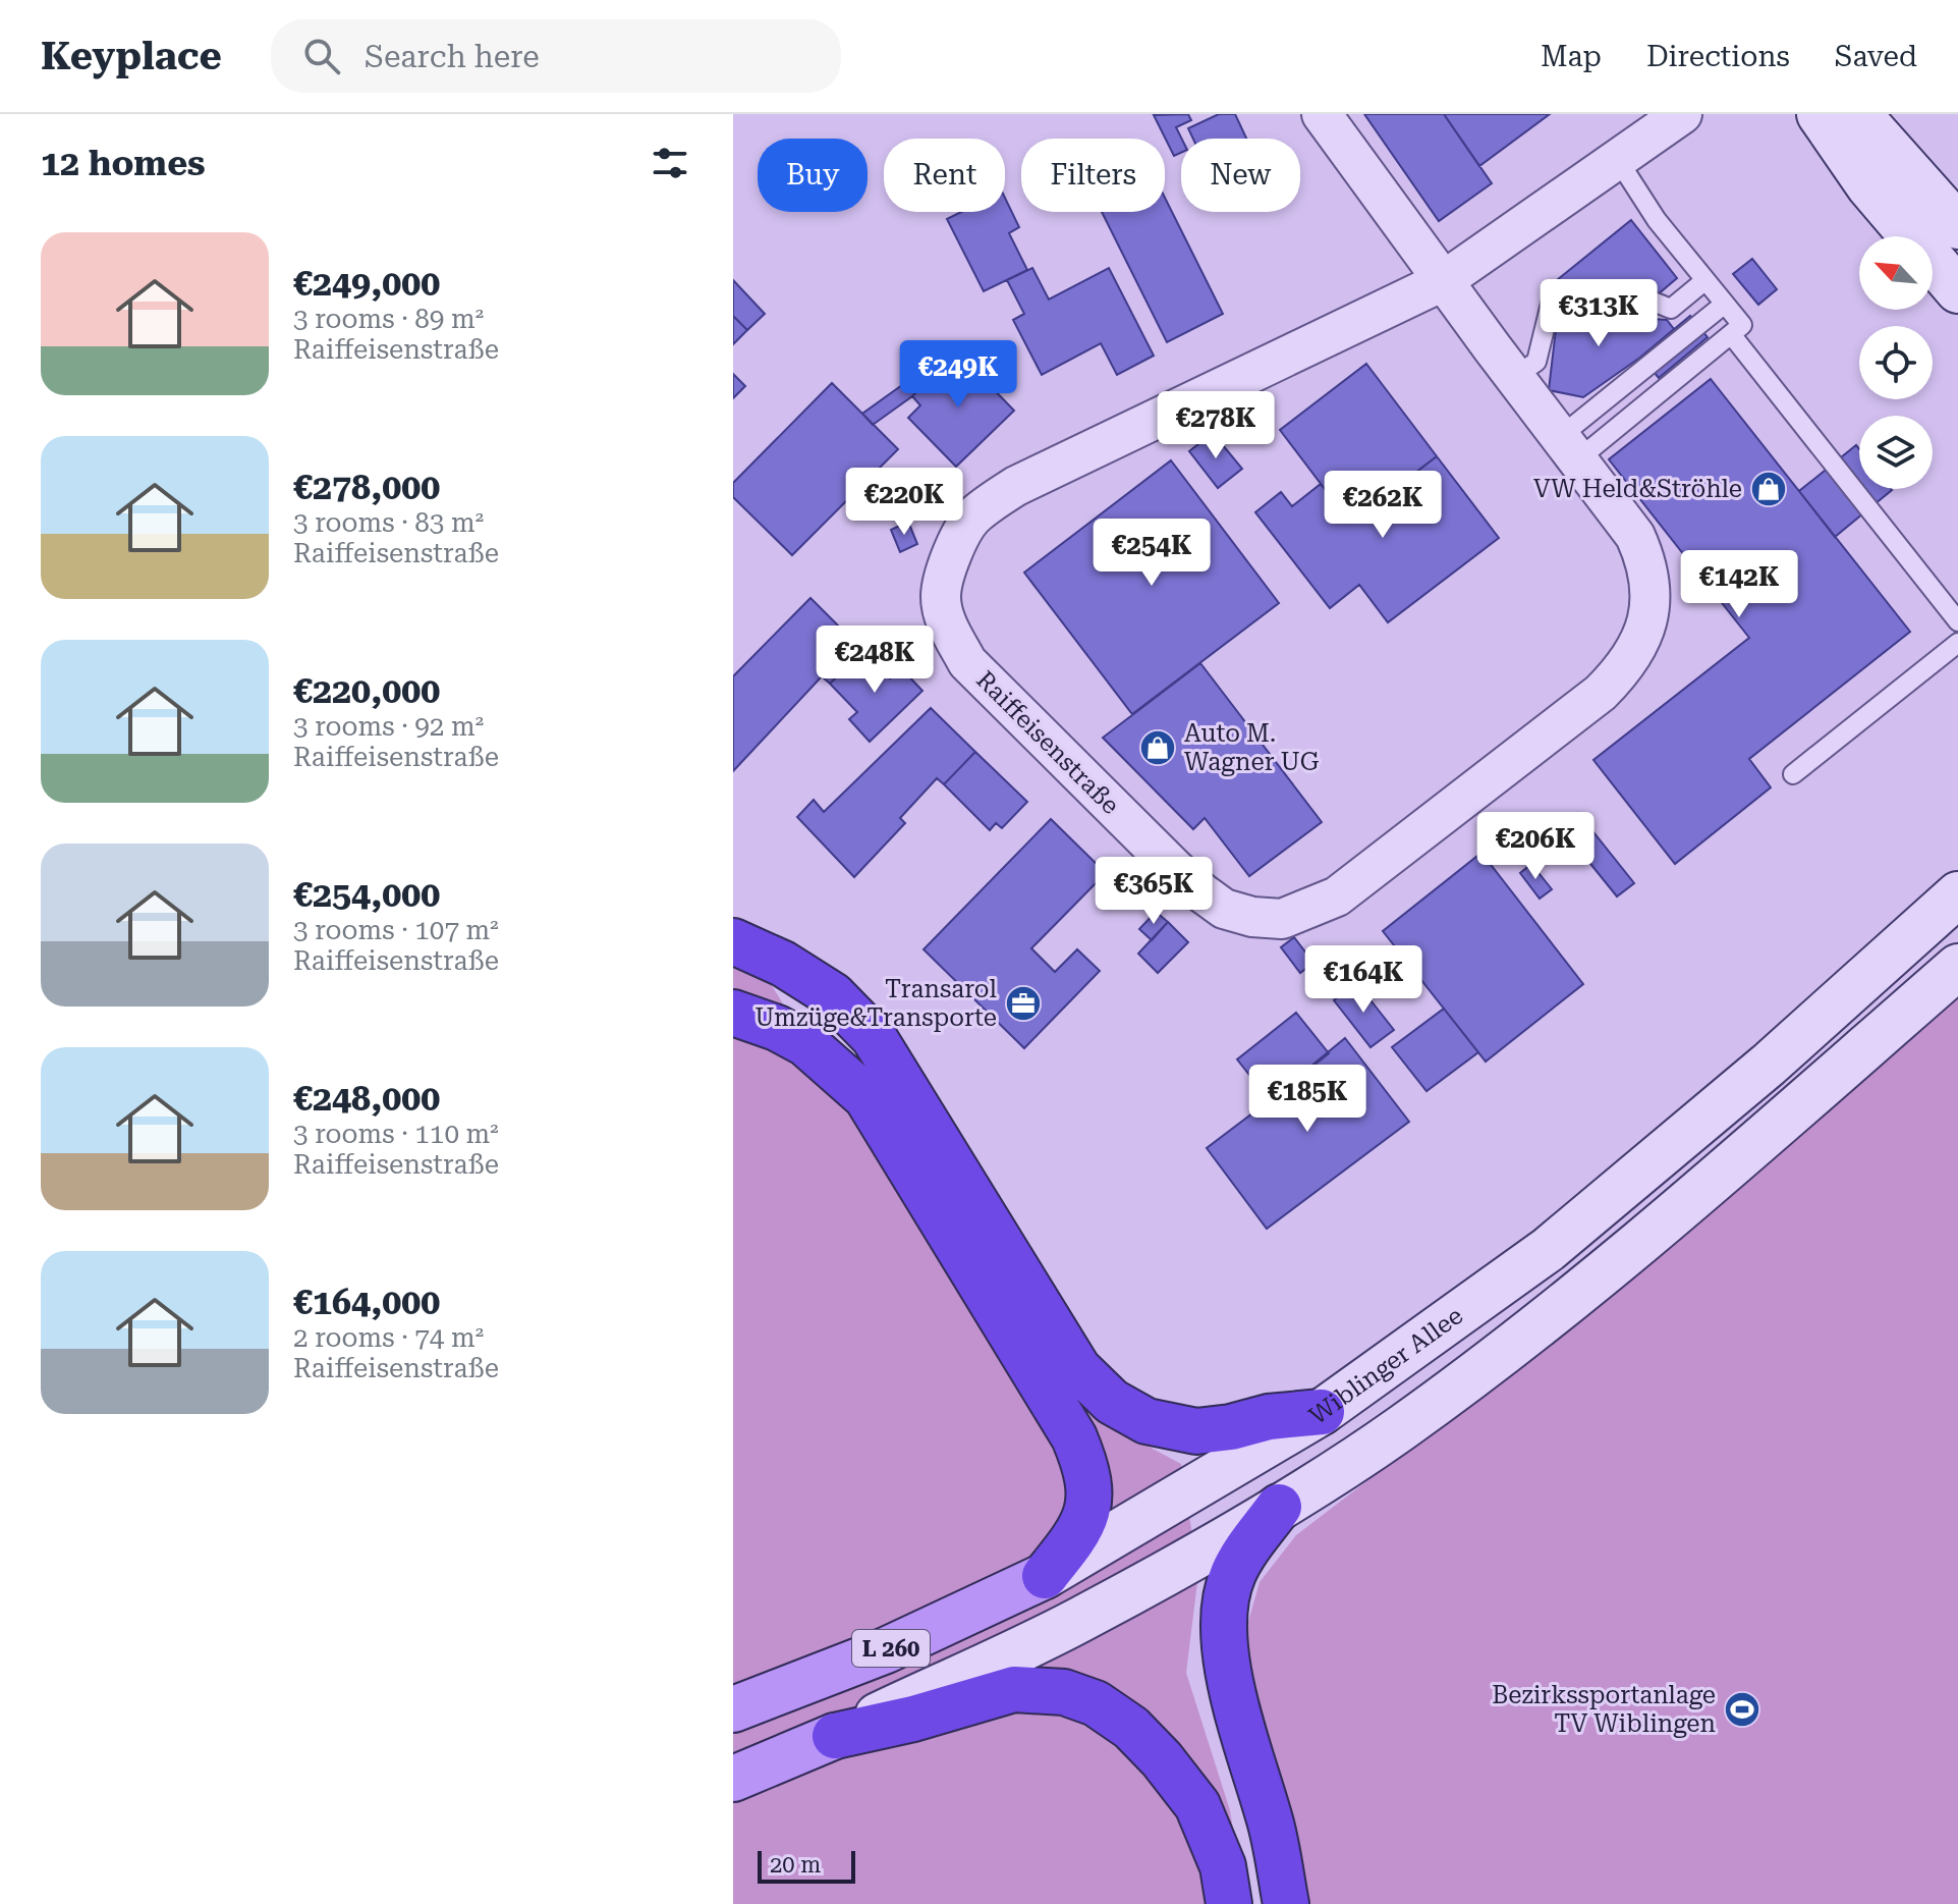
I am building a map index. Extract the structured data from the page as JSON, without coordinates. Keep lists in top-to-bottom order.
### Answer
{
  "streets": {
    "main road": ["Wiblinger Allee", "L 260"],
    "street": ["Raiffeisenstraße"]
  },
  "places": {
    "shop": ["VW Held&Ströhle", "Auto M. Wagner UG"],
    "office": ["Transarol Umzüge&Transporte"],
    "sports": ["Bezirkssportanlage TV Wiblingen"]
  },
  "scale_bar": "20 m",
  "north": "top left",
  "page": {
    "header": "Keyplace",
    "search": "Search here",
    "nav": ["Map", "Directions", "Saved"],
    "heading": "12 homes",
    "chip": [
      "Buy",
      "Rent",
      "Filters",
      "New"
    ],
    "list": [
      {
        "name": "€249,000",
        "note": "3 rooms · 89 m² · Raiffeisenstraße"
      },
      {
        "name": "€278,000",
        "note": "3 rooms · 83 m² · Raiffeisenstraße"
      },
      {
        "name": "€220,000",
        "note": "3 rooms · 92 m² · Raiffeisenstraße"
      },
      {
        "name": "€254,000",
        "note": "3 rooms · 107 m² · Raiffeisenstraße"
      },
      {
        "name": "€248,000",
        "note": "3 rooms · 110 m² · Raiffeisenstraße"
      },
      {
        "name": "€164,000",
        "note": "2 rooms · 74 m² · Raiffeisenstraße"
      }
    ],
    "price": [
      "€313K",
      "€249K",
      "€278K",
      "€220K",
      "€262K",
      "€254K",
      "€142K",
      "€248K",
      "€206K",
      "€365K",
      "€164K",
      "€185K"
    ],
    "scale": "20 m"
  }
}
